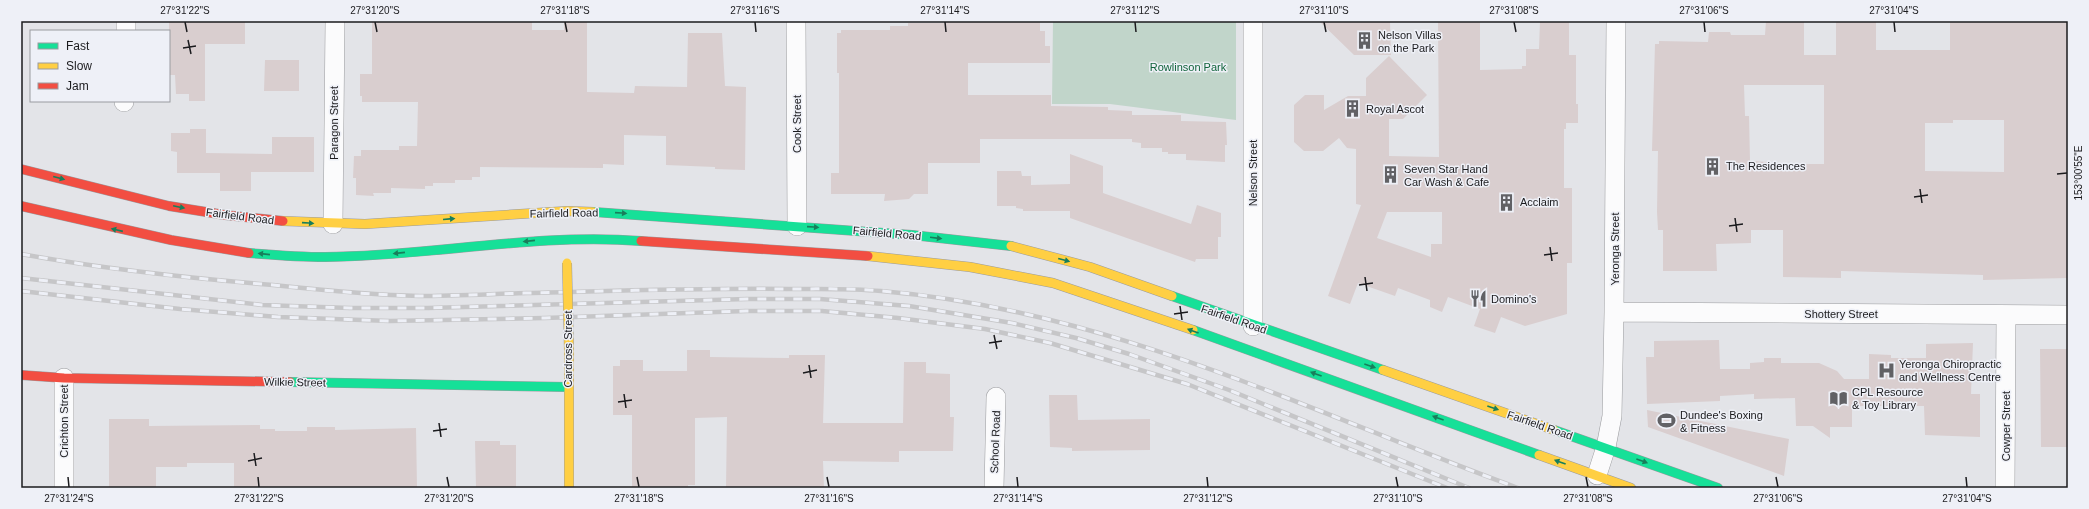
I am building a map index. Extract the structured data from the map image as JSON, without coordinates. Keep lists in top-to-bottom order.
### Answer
{
  "streets": {
    "main road": ["Fairfield Road", "Cardross Street", "Wilkie Street"],
    "street": [
      "Paragon Street",
      "Cook Street",
      "Nelson Street",
      "Yeronga Street",
      "Shottery Street",
      "Crichton Street",
      "Cowper Street",
      "School Road"
    ]
  },
  "crossings": [
    ["Paragon Street", "Fairfield Road"],
    ["Cook Street", "Fairfield Road"],
    ["Nelson Street", "Fairfield Road"],
    ["Fairfield Road", "Yeronga Street"],
    ["Fairfield Road", "Cardross Street"],
    ["Yeronga Street", "Shottery Street"],
    ["Shottery Street", "Cowper Street"],
    ["Cardross Street", "Wilkie Street"],
    ["Wilkie Street", "Crichton Street"]
  ],
  "parks": ["Rowlinson Park"],
  "places": {
    "building": [
      "Nelson Villas on the Park",
      "Royal Ascot",
      "The Residences",
      "Seven Star Hand Car Wash & Cafe",
      "Acclaim"
    ],
    "restaurant": ["Domino's"],
    "hospital": ["Yeronga Chiropractic and Wellness Centre"],
    "library": ["CPL Resource & Toy Library"],
    "sports": ["Dundee's Boxing & Fitness"]
  },
  "legend": ["Fast", "Slow", "Jam"],
  "coordinates": [
    "27°31'22\"S",
    "27°31'20\"S",
    "27°31'18\"S",
    "27°31'16\"S",
    "27°31'14\"S",
    "27°31'12\"S",
    "27°31'10\"S",
    "27°31'08\"S",
    "27°31'06\"S",
    "27°31'04\"S",
    "153°00'55\"E",
    "27°31'24\"S"
  ]
}
